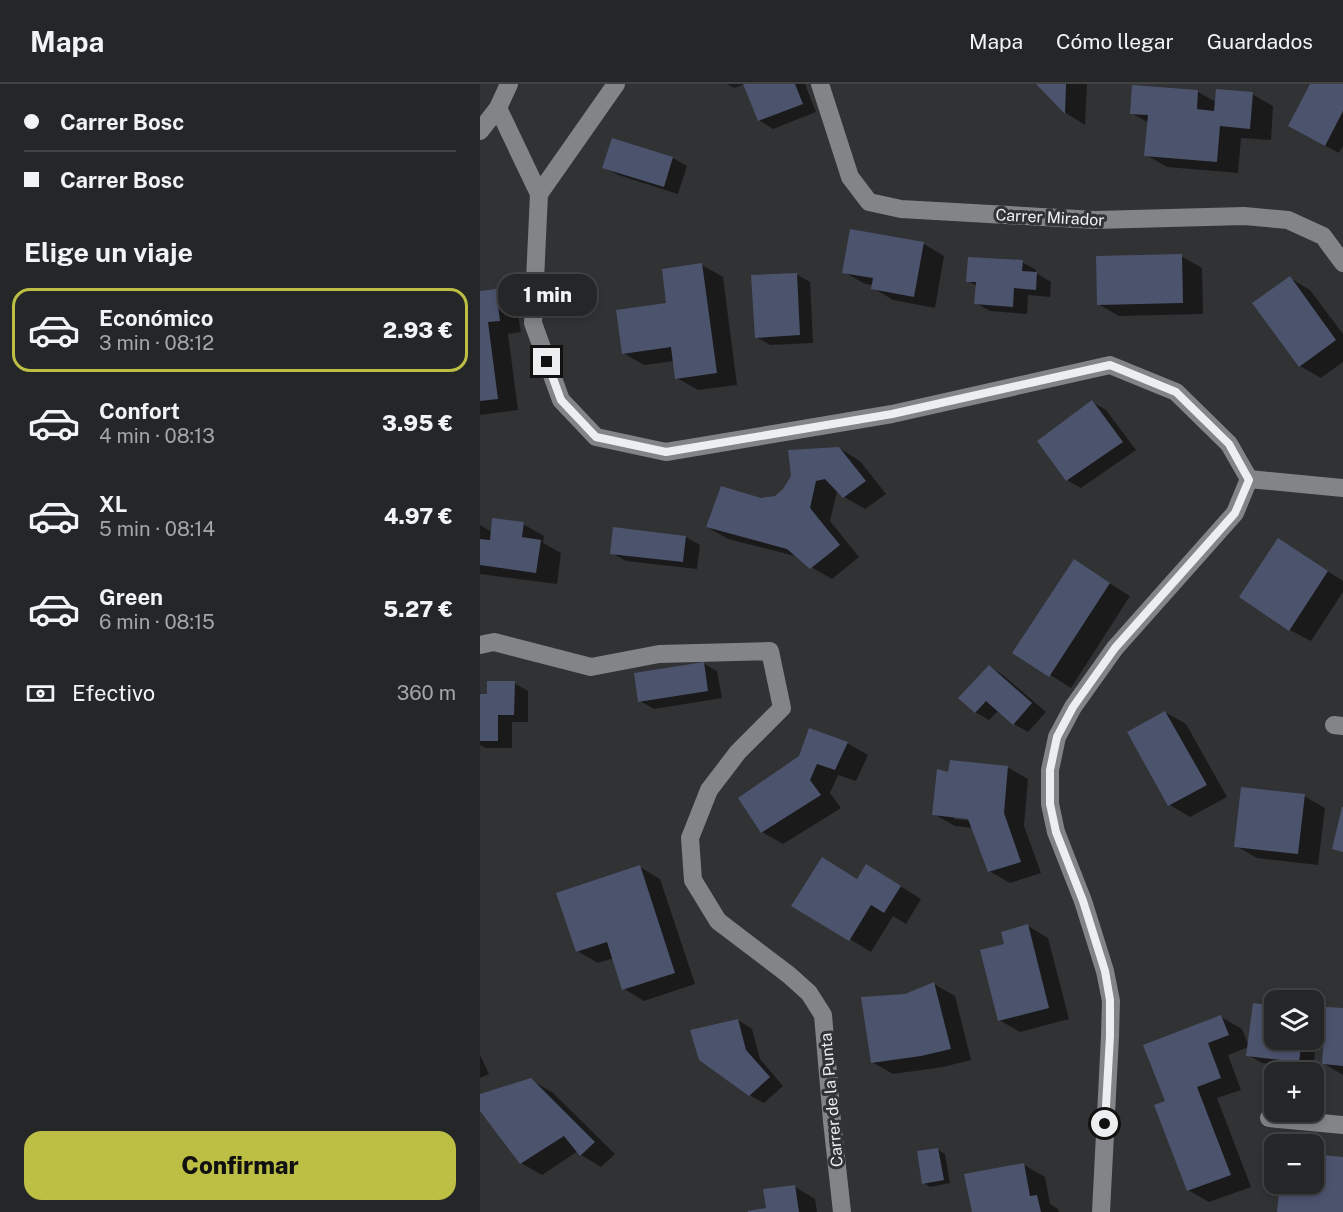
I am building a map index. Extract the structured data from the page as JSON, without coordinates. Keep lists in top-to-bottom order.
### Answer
{
  "streets": {
    "street": ["Carrer Mirador", "Carrer de la Punta"]
  },
  "page": {
    "header": "Mapa",
    "nav": ["Mapa", "Cómo llegar", "Guardados"],
    "banner": ["Carrer Bosc", "Carrer Bosc"],
    "heading": "Elige un viaje",
    "bubble": "1 min",
    "list": [
      {
        "name": "Económico",
        "note": "3 min · 08:12",
        "value": "2.93 €"
      },
      {
        "name": "Confort",
        "note": "4 min · 08:13",
        "value": "3.95 €"
      },
      {
        "name": "XL",
        "note": "5 min · 08:14",
        "value": "4.97 €"
      },
      {
        "name": "Green",
        "note": "6 min · 08:15",
        "value": "5.27 €"
      }
    ],
    "pay": ["Efectivo", "360 m"],
    "map_buttons": ["+", "−"],
    "buttons": "Confirmar"
  }
}
